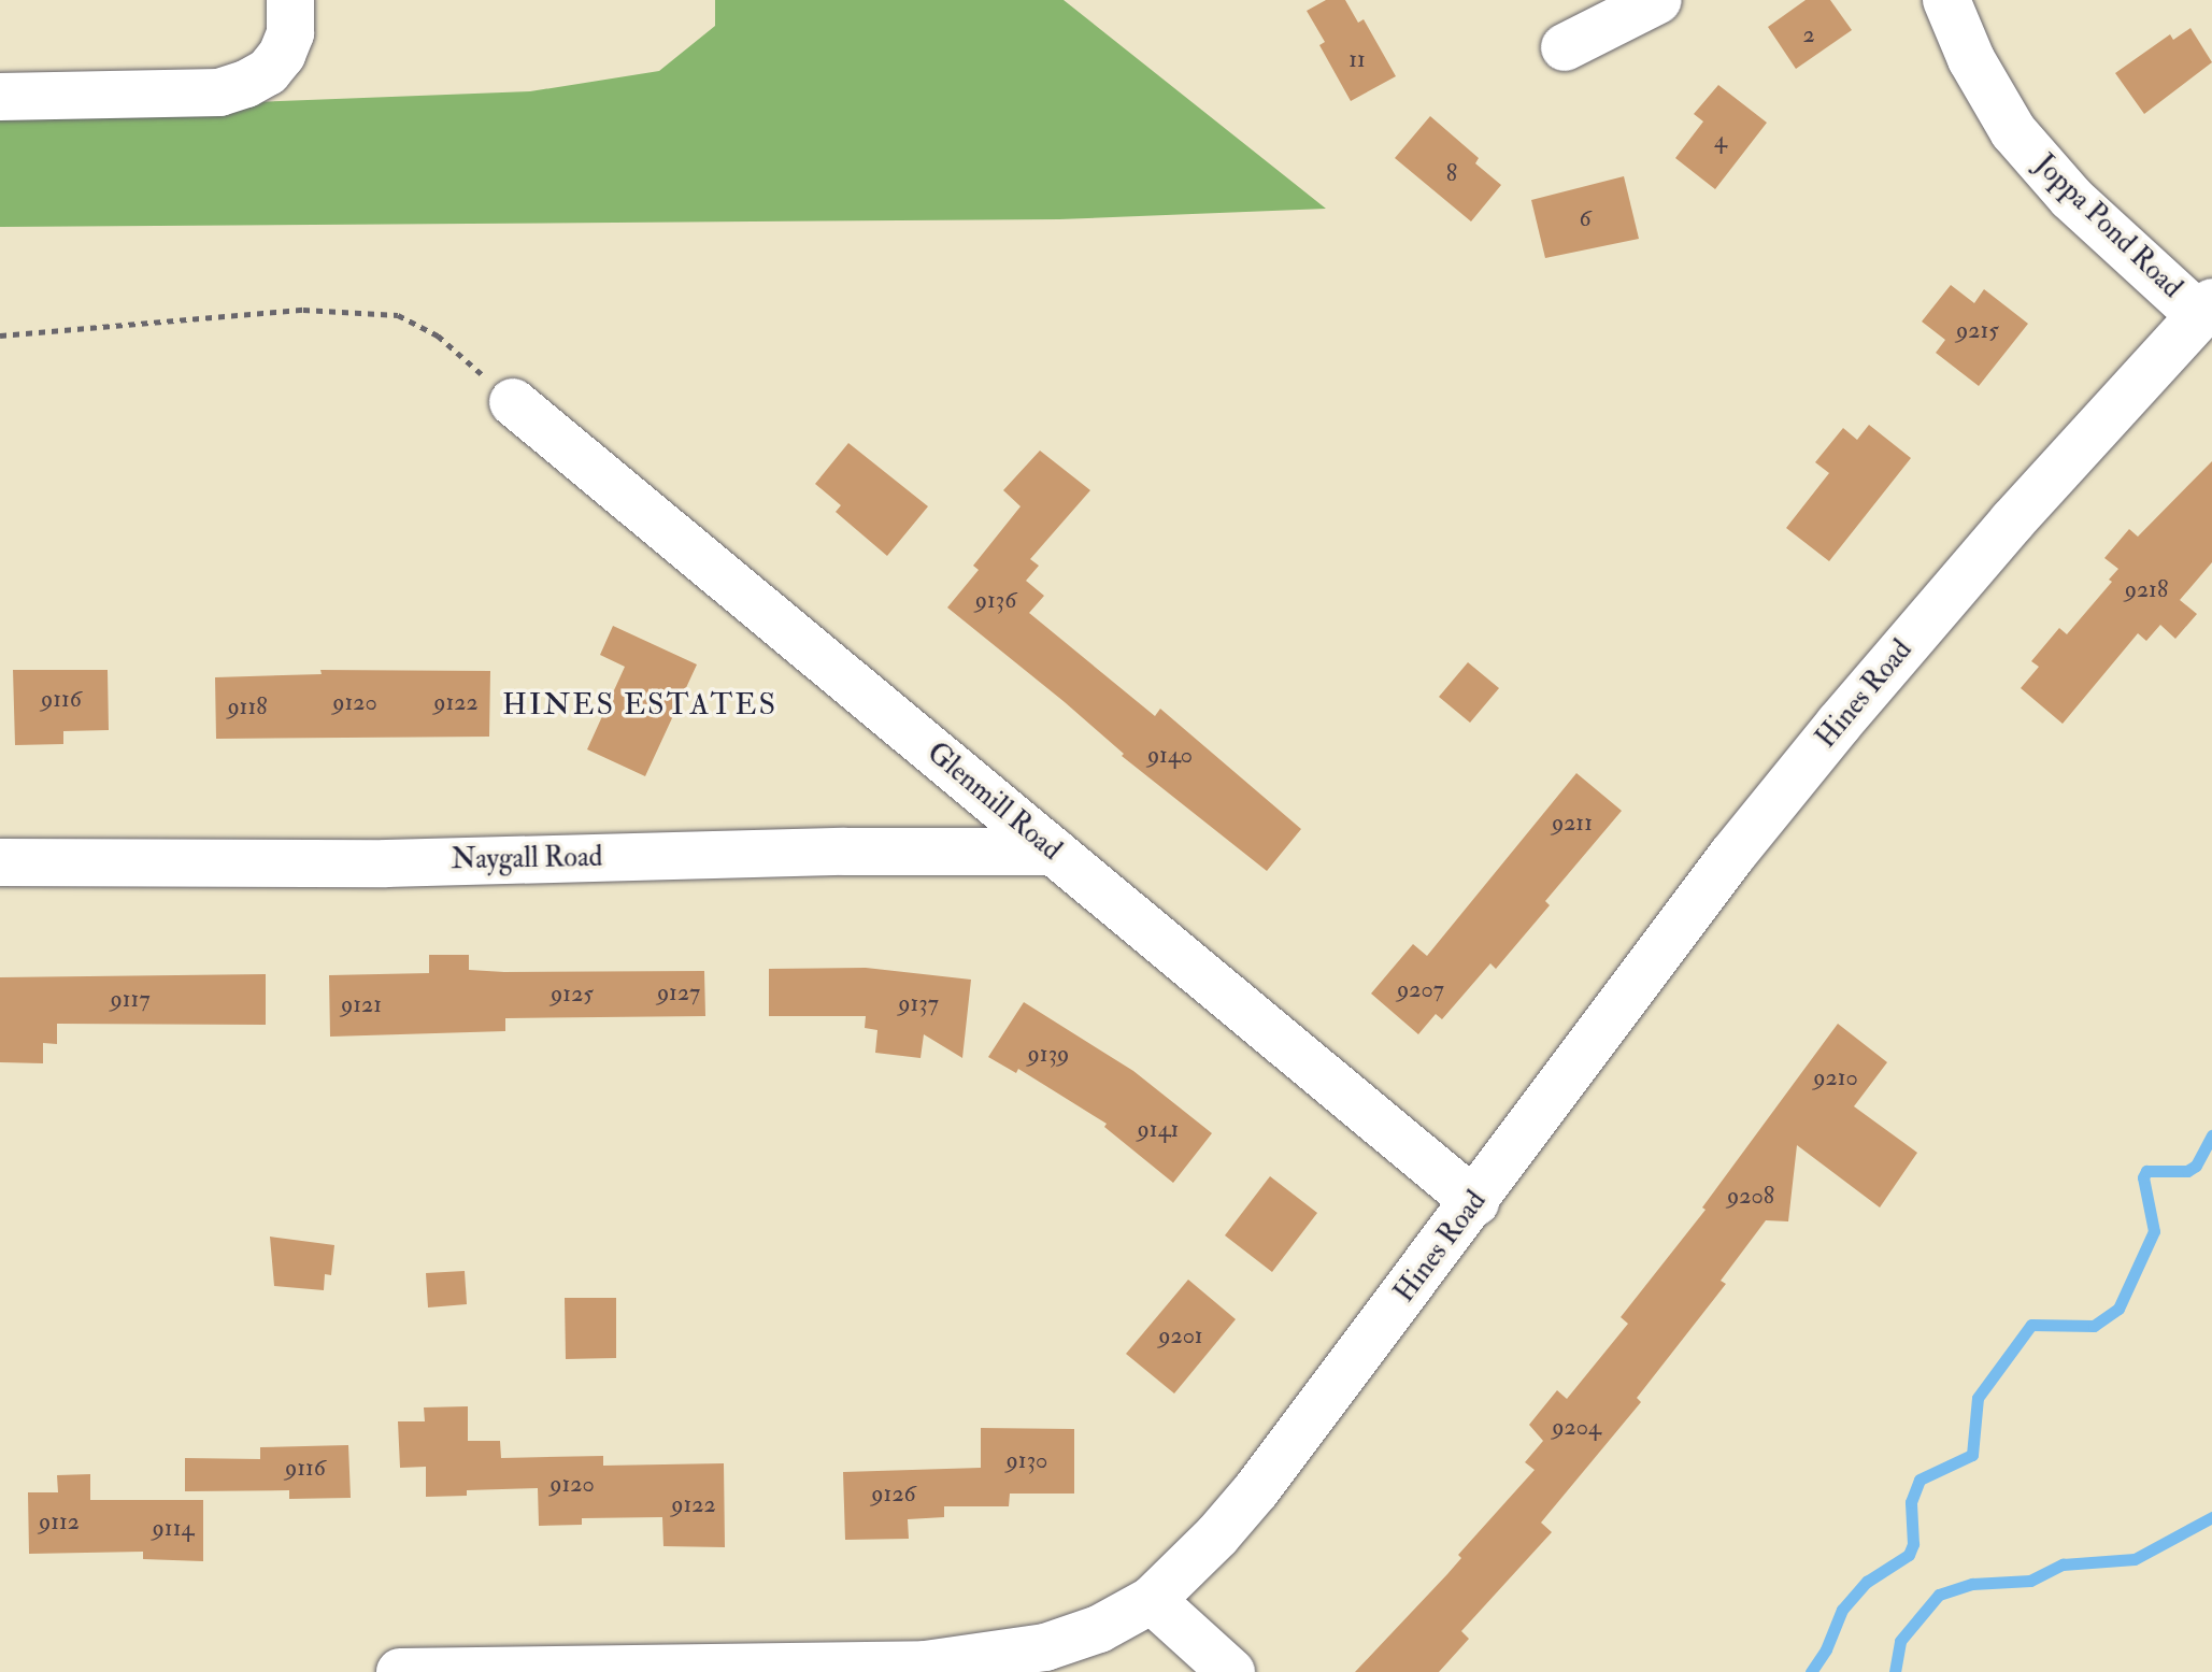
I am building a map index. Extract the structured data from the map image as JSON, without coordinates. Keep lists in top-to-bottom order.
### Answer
{
  "streets": {
    "street": [
      "Joppa Pond Road",
      "Hines Road",
      "Glenmill Road",
      "Naygall Road"
    ]
  },
  "crossings": [
    ["Joppa Pond Road", "Hines Road"],
    ["Hines Road", "Glenmill Road"],
    ["Glenmill Road", "Naygall Road"]
  ],
  "districts": ["HINES ESTATES"],
  "house_numbers": [
    "2",
    "11",
    "4",
    "8",
    "6",
    "9215",
    "9218",
    "9136",
    "9116",
    "9120",
    "9122",
    "9118",
    "9140",
    "9211",
    "9207",
    "9127",
    "9125",
    "9117",
    "9137",
    "9121",
    "9139",
    "9210",
    "9141",
    "9208",
    "9201",
    "9204",
    "9130",
    "9116",
    "9120",
    "9126",
    "9122",
    "9112",
    "9114"
  ]
}
